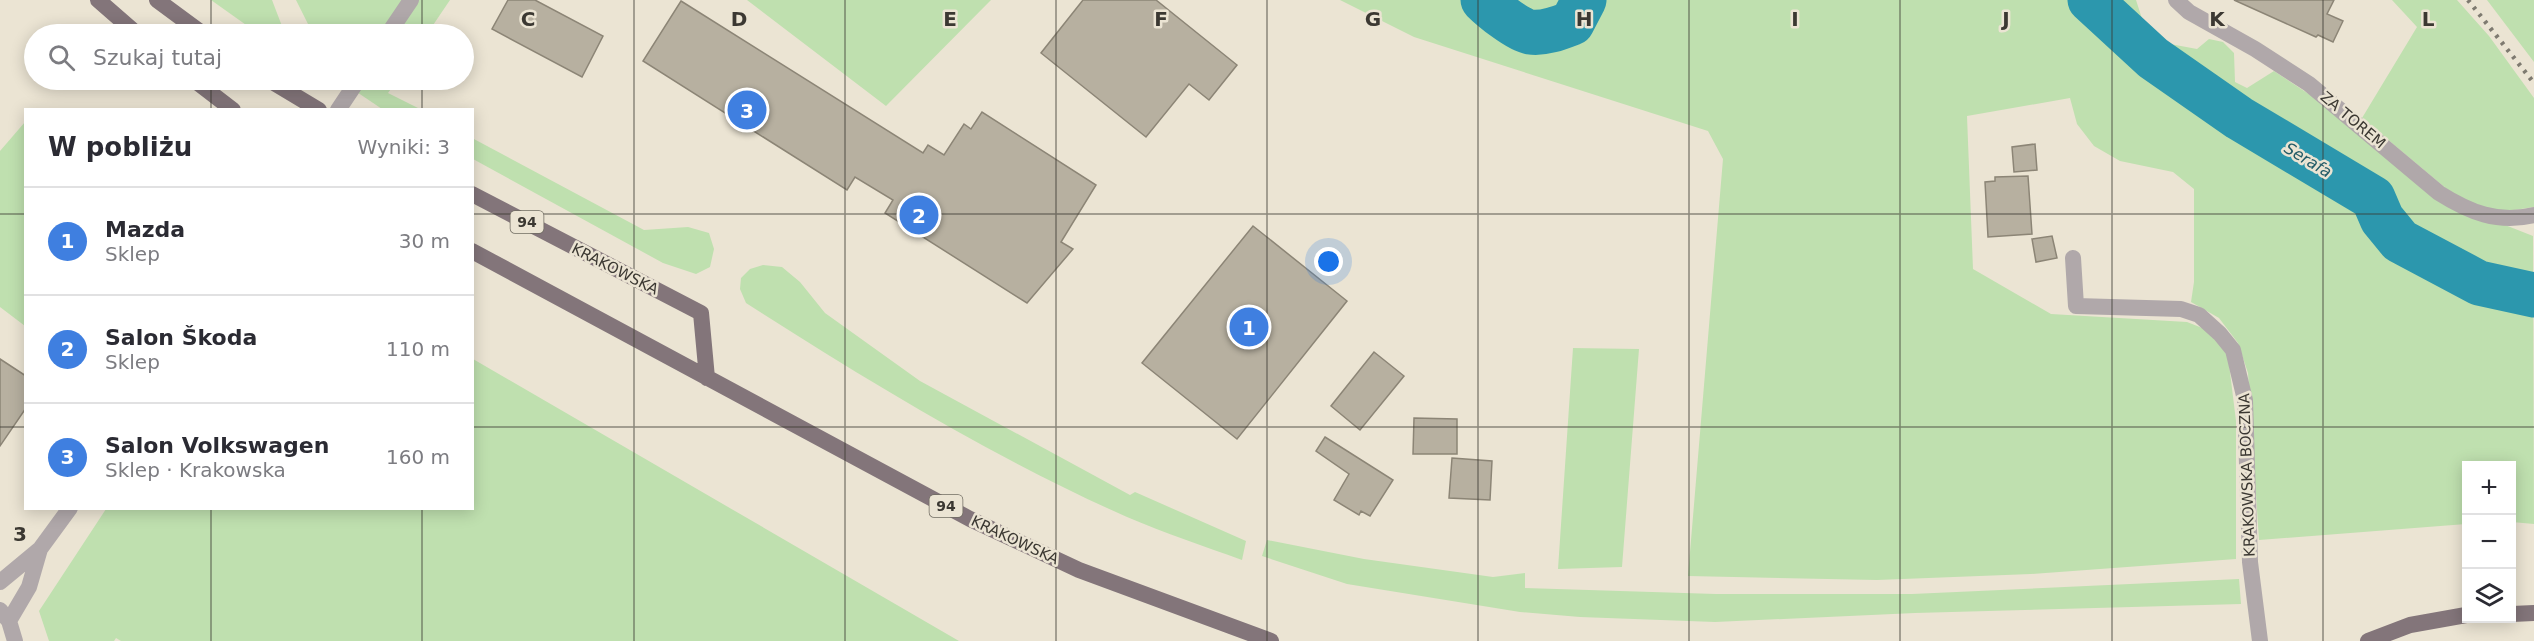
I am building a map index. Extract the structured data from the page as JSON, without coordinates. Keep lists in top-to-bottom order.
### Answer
{
  "streets": {
    "main road": ["94", "KRAKOWSKA"],
    "street": ["ZA TOREM", "KRAKOWSKA BOCZNA"]
  },
  "water": ["Serafa"],
  "page": {
    "search": "Szukaj tutaj",
    "pins": ["3", "2", "1"],
    "heading": ["W pobliżu", "Wyniki: 3"],
    "list": [
      {
        "mark": "1",
        "name": "Mazda",
        "note": "Sklep",
        "value": "30 m"
      },
      {
        "mark": "2",
        "name": "Salon Škoda",
        "note": "Sklep",
        "value": "110 m"
      },
      {
        "mark": "3",
        "name": "Salon Volkswagen",
        "note": "Sklep · Krakowska",
        "value": "160 m"
      }
    ],
    "map_buttons": ["+", "−"]
  },
  "grid": {
    "columns": [
      "C",
      "D",
      "E",
      "F",
      "G",
      "H",
      "I",
      "J",
      "K",
      "L"
    ],
    "rows": ["3"]
  }
}
